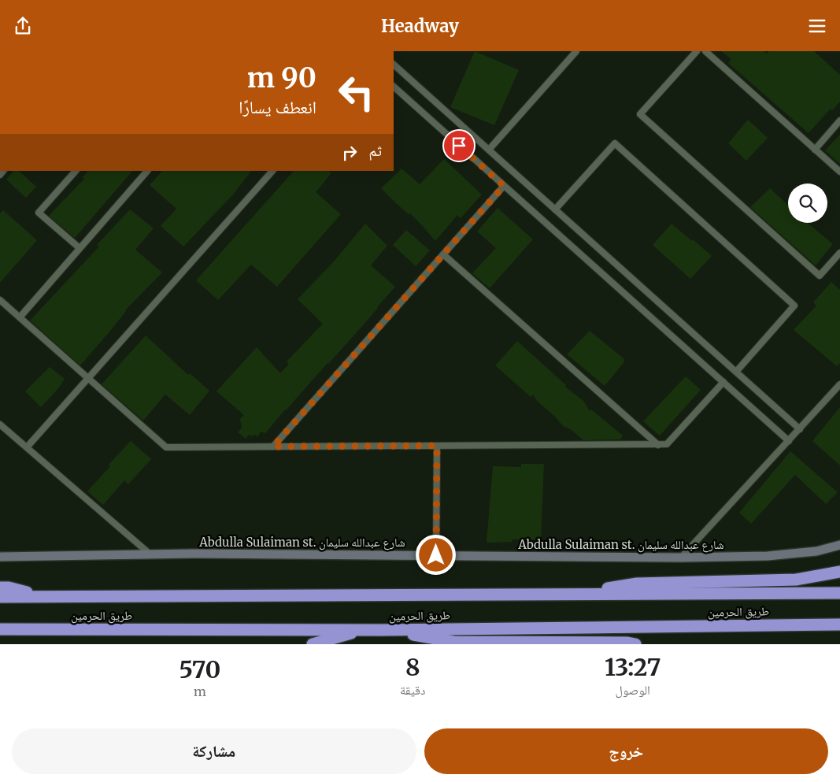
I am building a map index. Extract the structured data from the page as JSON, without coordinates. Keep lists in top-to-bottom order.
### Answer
{
  "streets": {
    "highway": ["طريق الحرمين"],
    "main road": ["Abdulla Sulaiman st. شارع عبدالله سليمان"]
  },
  "page": {
    "header": "Headway",
    "turn": ["90 m", "انعطف يسارًا"],
    "then": "ثم",
    "eta": [
      "13:27",
      "الوصول",
      "8",
      "دقيقة",
      "570",
      "m"
    ],
    "buttons": ["خروج", "مشاركة"]
  }
}
